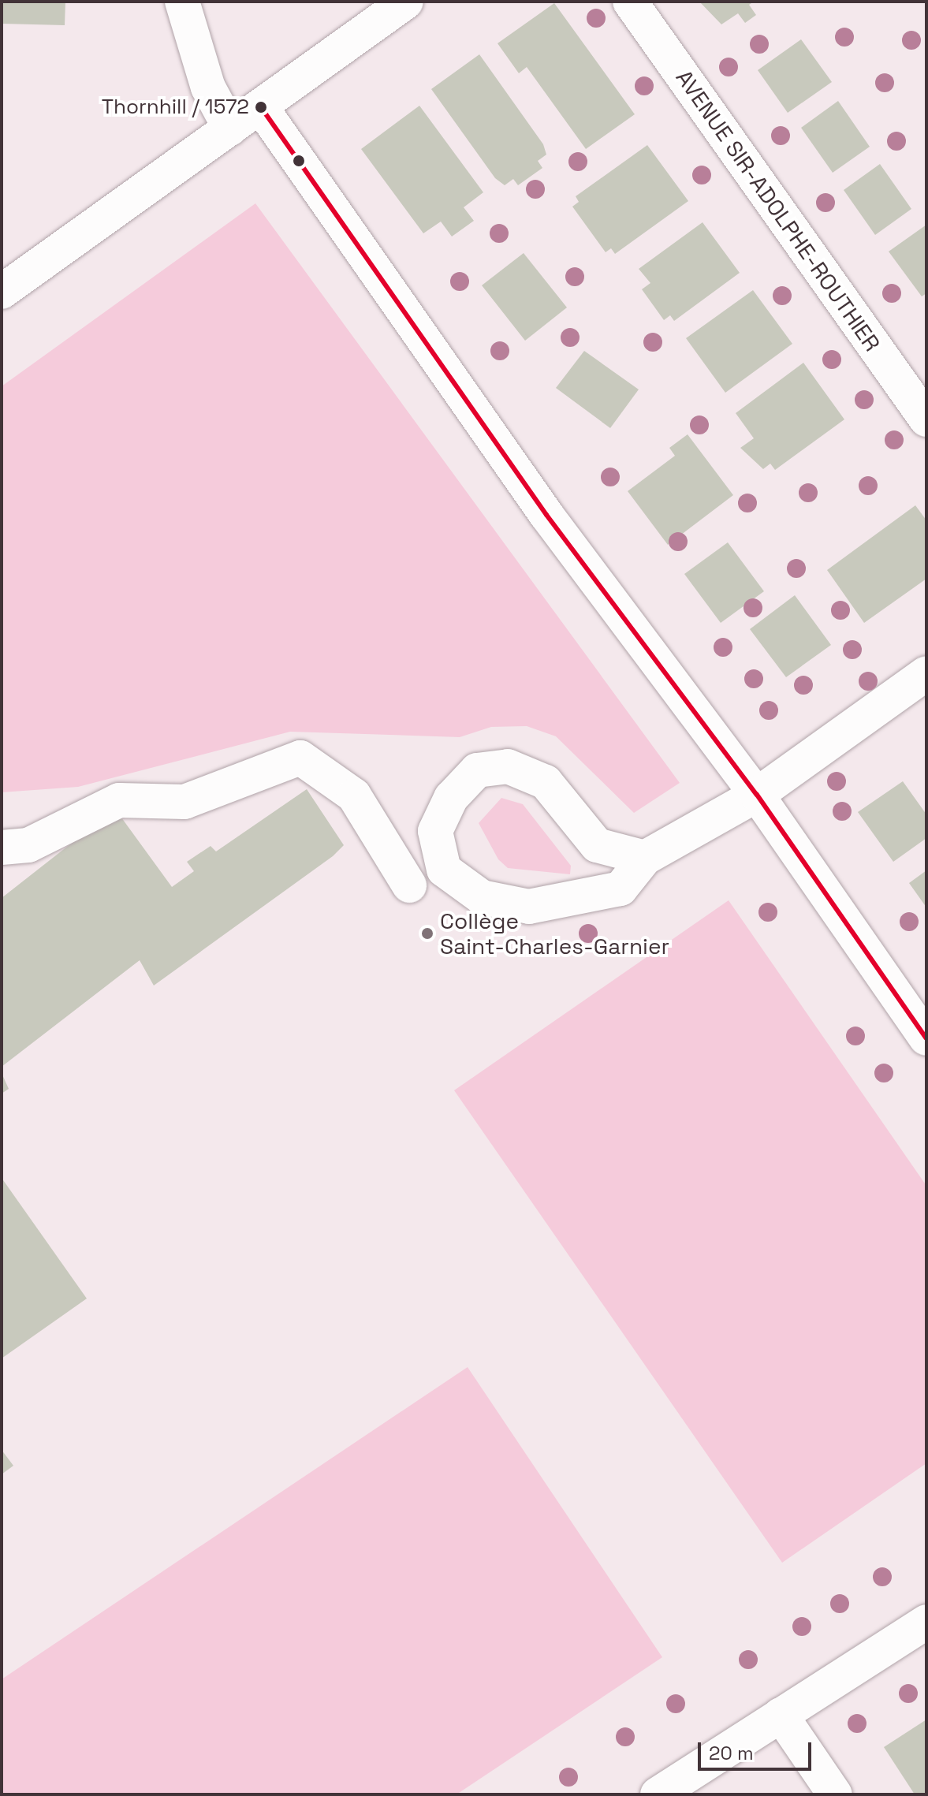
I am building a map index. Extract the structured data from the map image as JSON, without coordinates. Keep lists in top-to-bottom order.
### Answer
{
  "streets": {
    "street": ["AVENUE SIR-ADOLPHE-ROUTHIER"]
  },
  "places": ["Thornhill / 1572", "Collège Saint-Charles-Garnier"],
  "scale_bar": "20 m"
}
